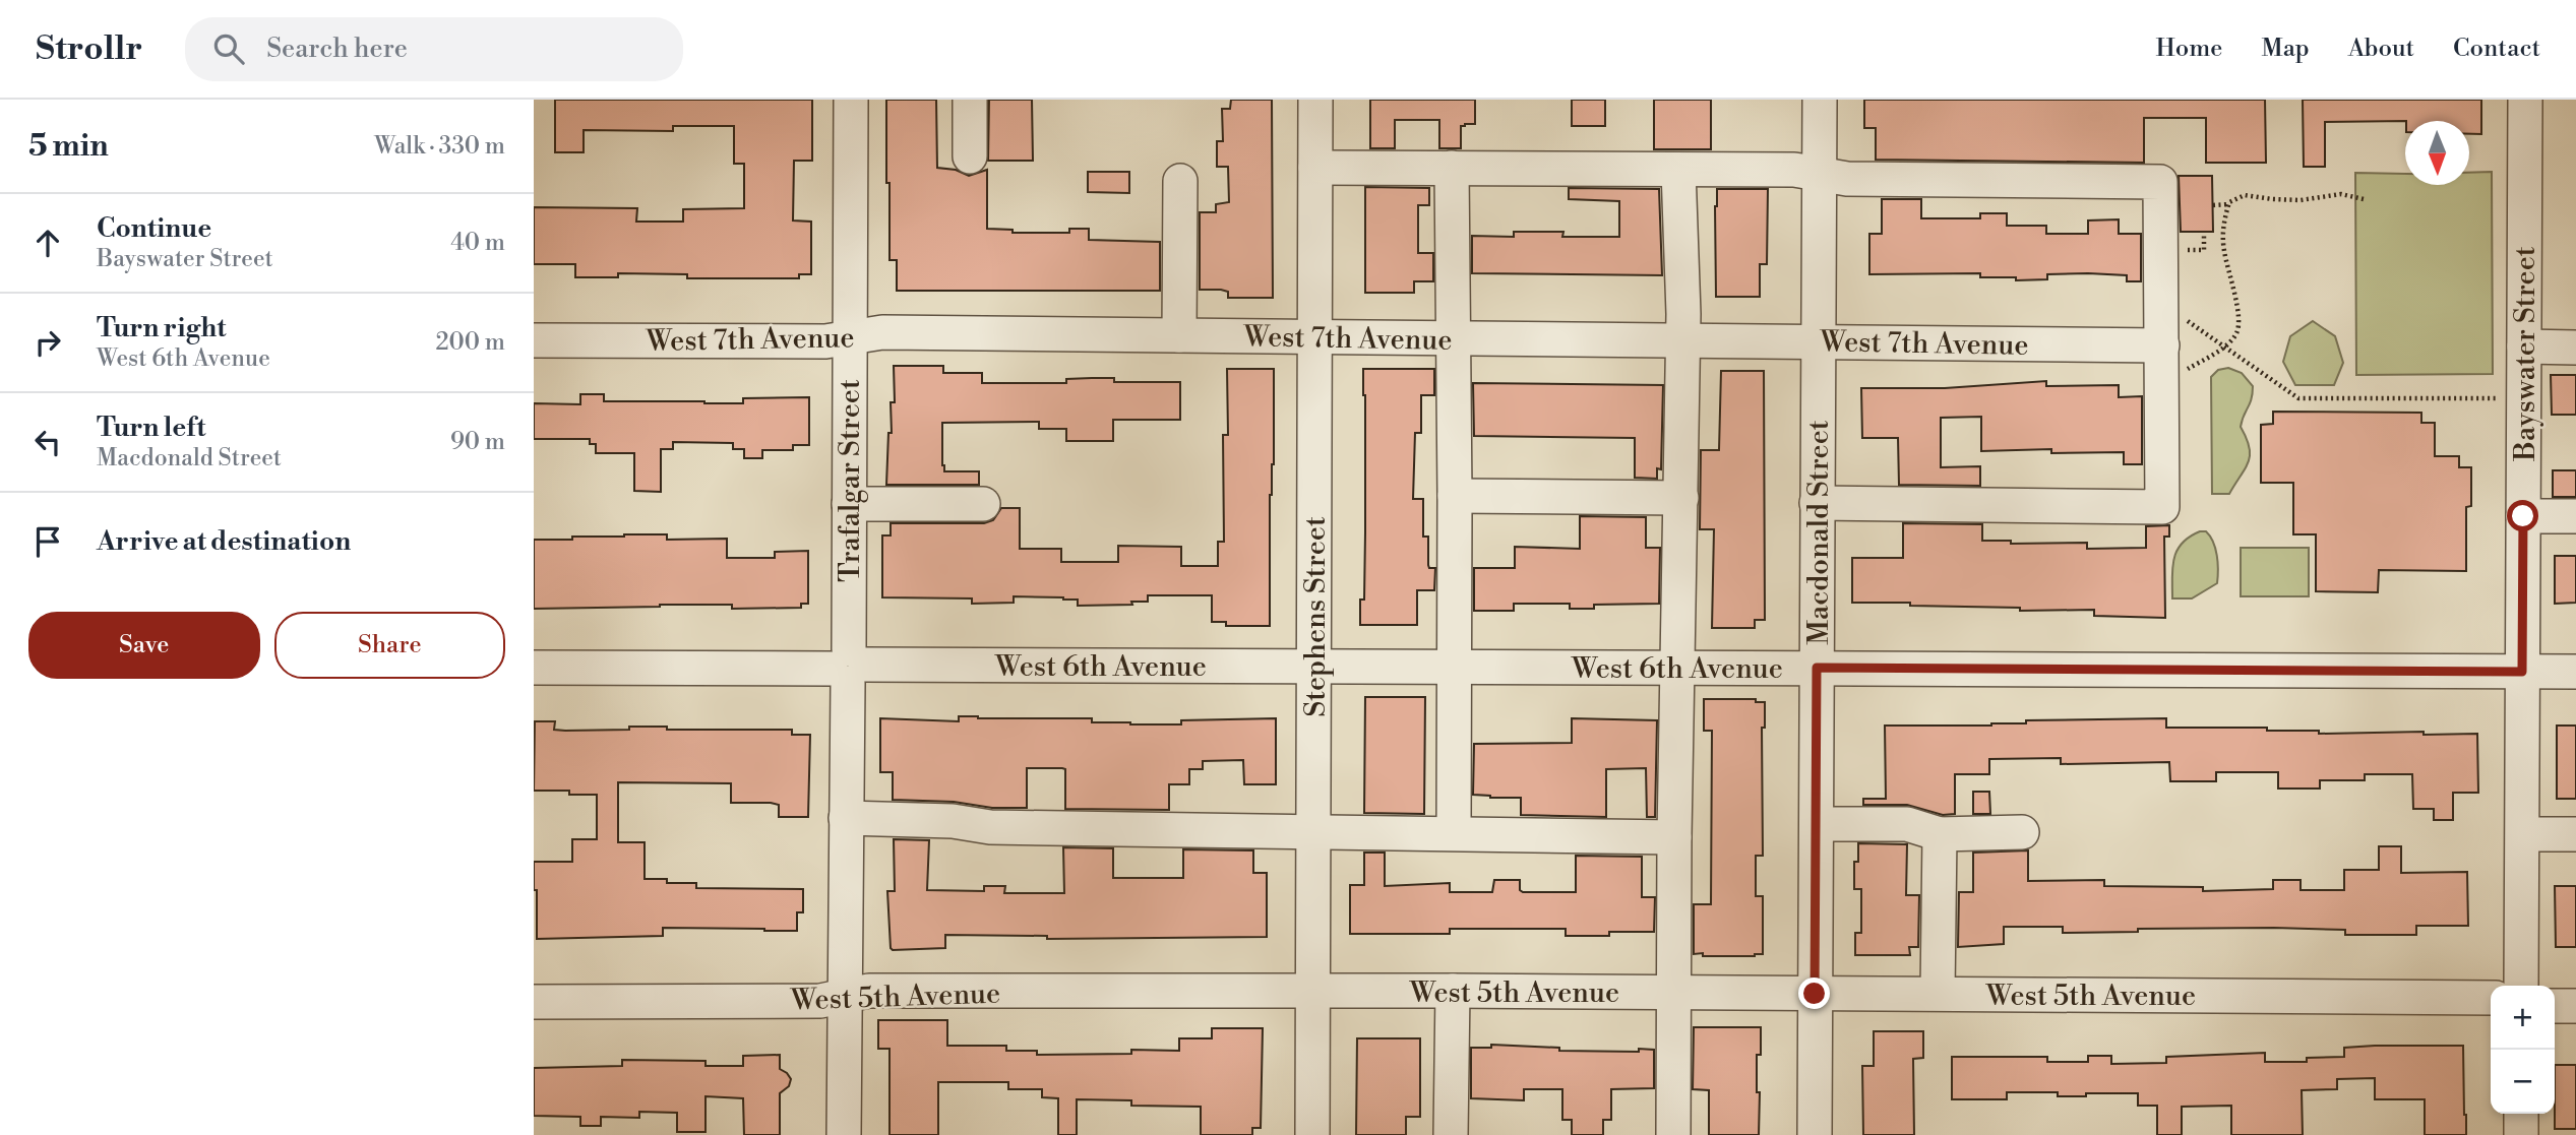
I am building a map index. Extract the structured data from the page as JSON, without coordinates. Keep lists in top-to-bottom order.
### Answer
{
  "streets": {
    "street": [
      "West 7th Avenue",
      "Bayswater Street",
      "Trafalgar Street",
      "Macdonald Street",
      "Stephens Street",
      "West 6th Avenue",
      "West 5th Avenue"
    ]
  },
  "crossings": [
    ["West 7th Avenue", "Trafalgar Street"],
    ["West 7th Avenue", "Macdonald Street"],
    ["West 7th Avenue", "Stephens Street"],
    ["Bayswater Street", "West 6th Avenue"],
    ["Trafalgar Street", "West 6th Avenue"],
    ["Trafalgar Street", "West 5th Avenue"],
    ["Macdonald Street", "West 6th Avenue"],
    ["Macdonald Street", "West 5th Avenue"],
    ["Stephens Street", "West 6th Avenue"],
    ["Stephens Street", "West 5th Avenue"]
  ],
  "north": "bottom",
  "page": {
    "header": "Strollr",
    "search": "Search here",
    "nav": [
      "Home",
      "Map",
      "About",
      "Contact"
    ],
    "heading": ["5 min", "Walk · 330 m"],
    "list": [
      ["Continue", "Bayswater Street", "40 m"],
      ["Turn right", "West 6th Avenue", "200 m"],
      ["Turn left", "Macdonald Street", "90 m"],
      "Arrive at destination"
    ],
    "buttons": ["Save", "Share"],
    "map_buttons": ["+", "−"]
  }
}
